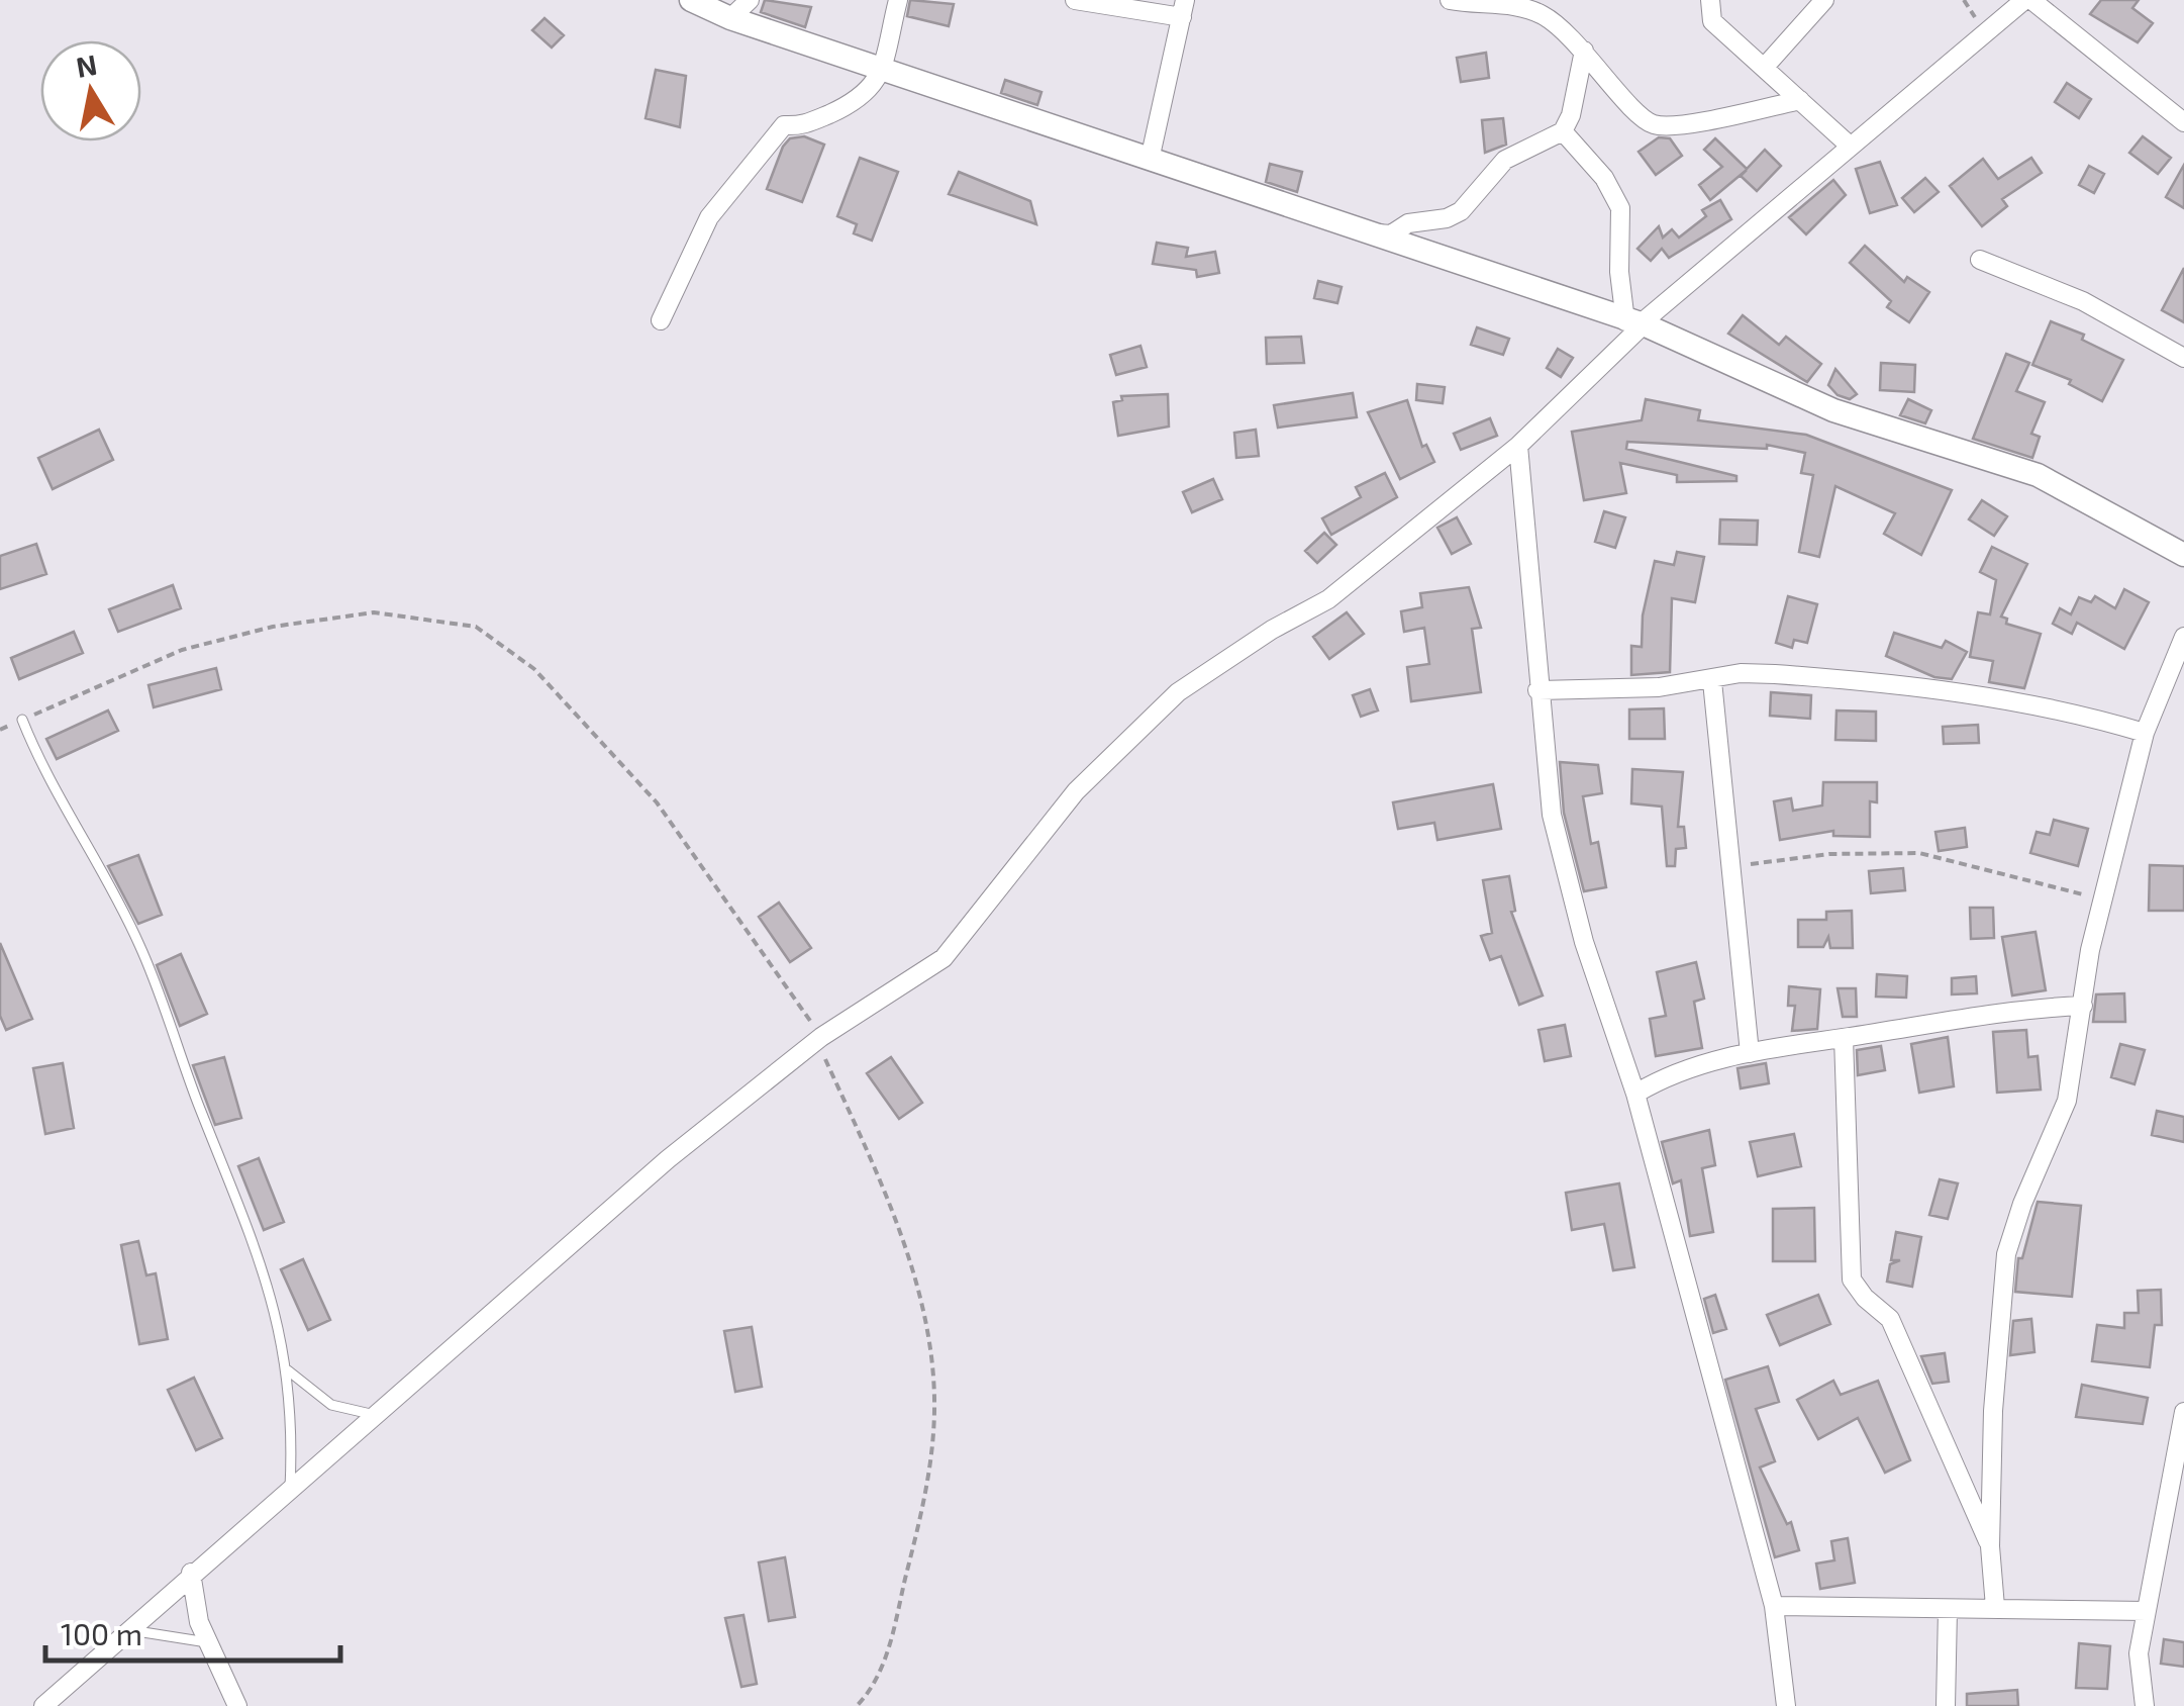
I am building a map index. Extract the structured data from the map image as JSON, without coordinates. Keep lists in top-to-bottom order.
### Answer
{
  "scale_bar": "100 m",
  "north": "top"
}
